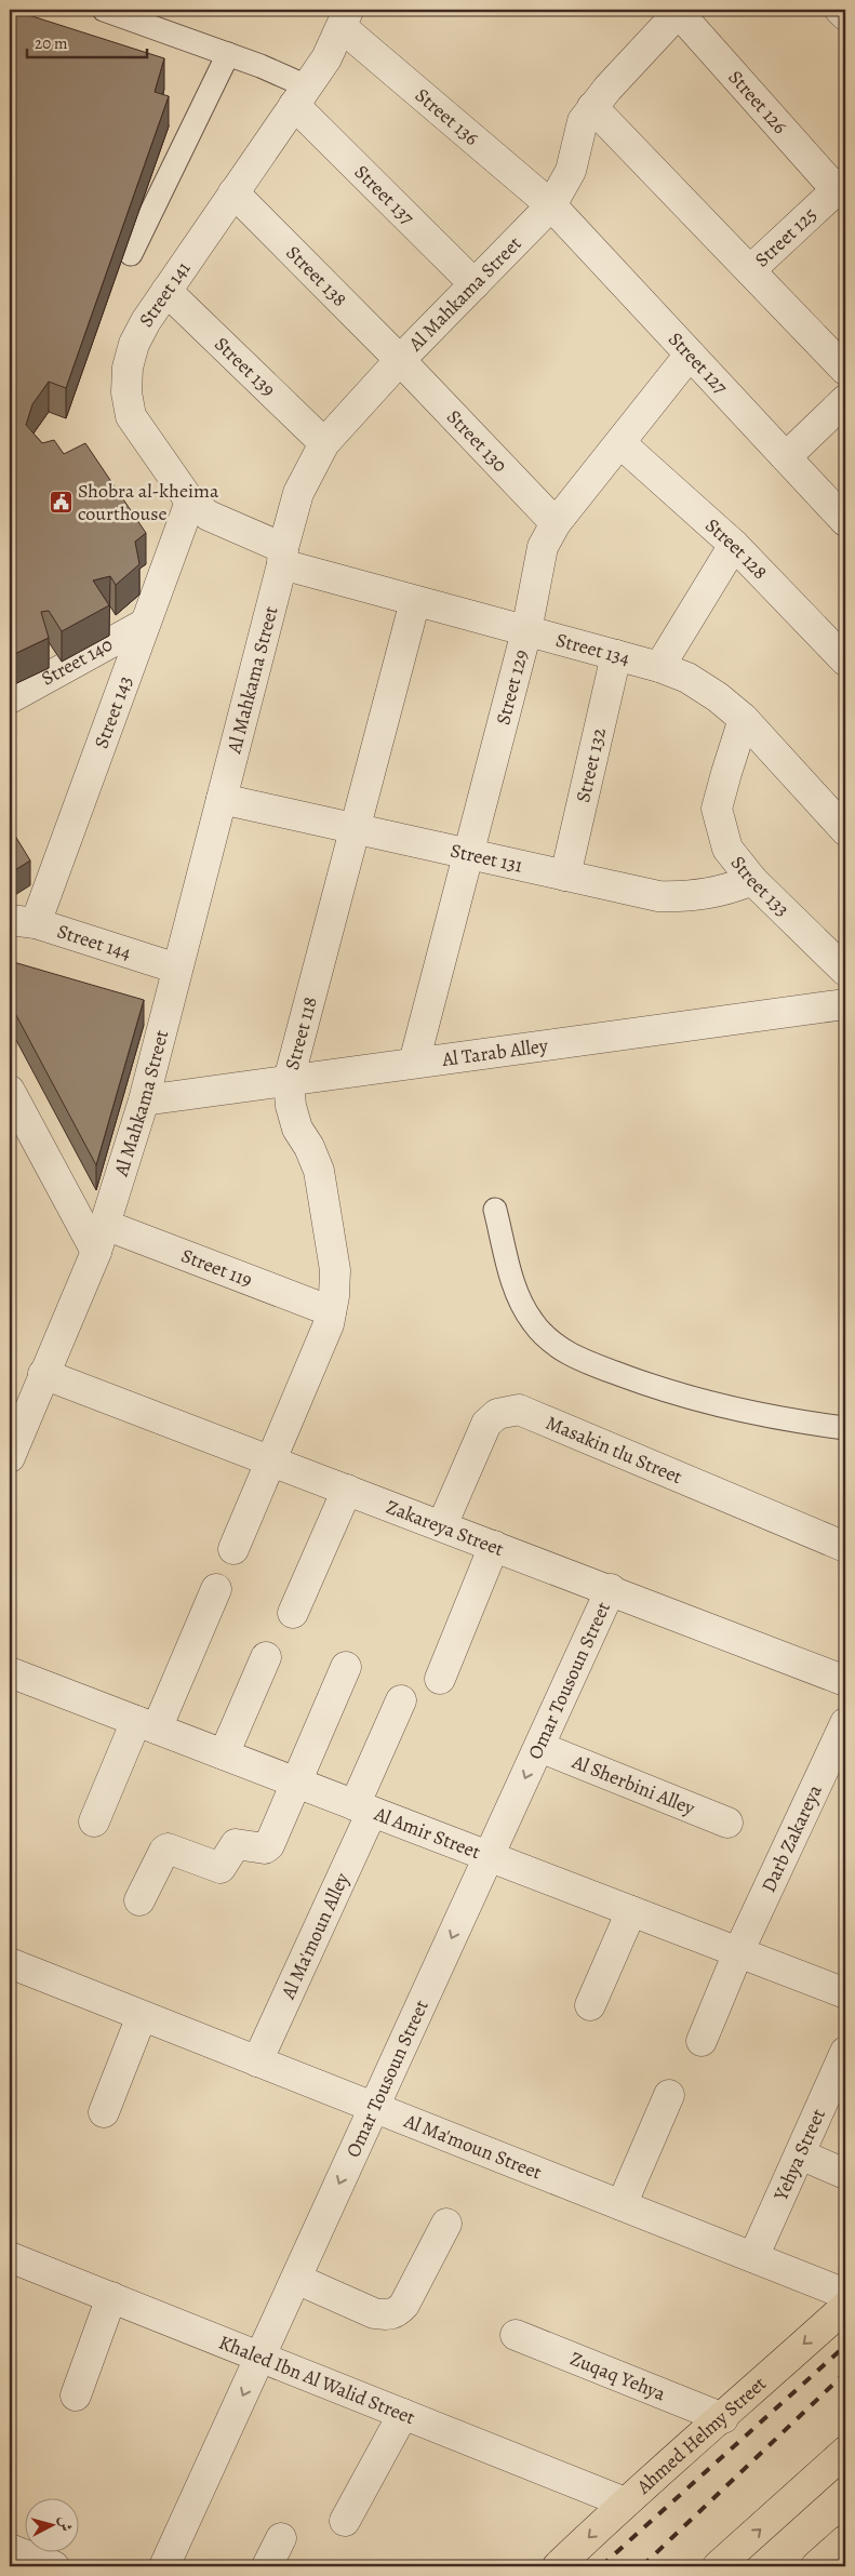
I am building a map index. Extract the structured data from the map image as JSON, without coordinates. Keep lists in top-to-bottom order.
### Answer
{
  "streets": {
    "main road": ["Ahmed Helmy Street"],
    "street": [
      "Street 126",
      "Street 136",
      "Street 137",
      "Street 125",
      "Street 138",
      "Al Mahkama Street",
      "Street 141",
      "Street 127",
      "Street 139",
      "Street 130",
      "Street 128",
      "Street 134",
      "Street 140",
      "Street 129",
      "Street 143",
      "Street 132",
      "Street 131",
      "Street 133",
      "Street 144",
      "Street 118",
      "Al Tarab Alley",
      "Street 119",
      "Masakin tlu Street",
      "Zakareya Street",
      "Omar Tousoun Street",
      "Al Sherbini Alley",
      "Al Amir Street",
      "Darb Zakareya",
      "Al Ma'moun Alley",
      "Al Ma'moun Street",
      "Yehya Street",
      "Zuqaq Yehya",
      "Khaled Ibn Al Walid Street"
    ]
  },
  "crossings": [
    ["Street 126", "Street 125"],
    ["Street 126", "Al Mahkama Street"],
    ["Street 136", "Al Mahkama Street"],
    ["Street 136", "Street 141"],
    ["Street 136", "Street 127"],
    ["Street 137", "Al Mahkama Street"],
    ["Street 137", "Street 141"],
    ["Street 138", "Al Mahkama Street"],
    ["Street 138", "Street 141"],
    ["Street 138", "Street 130"],
    ["Al Mahkama Street", "Street 141"],
    ["Al Mahkama Street", "Street 127"],
    ["Al Mahkama Street", "Street 139"],
    ["Al Mahkama Street", "Street 130"],
    ["Al Mahkama Street", "Street 134"],
    ["Al Mahkama Street", "Street 131"],
    ["Al Mahkama Street", "Street 144"],
    ["Al Mahkama Street", "Al Tarab Alley"],
    ["Al Mahkama Street", "Street 119"],
    ["Al Mahkama Street", "Zakareya Street"],
    ["Street 141", "Street 139"],
    ["Street 141", "Street 134"],
    ["Street 141", "Street 143"],
    ["Street 127", "Street 129"],
    ["Street 130", "Street 129"],
    ["Street 128", "Street 129"],
    ["Street 134", "Street 129"],
    ["Street 134", "Street 132"],
    ["Street 134", "Street 133"],
    ["Street 134", "Street 118"],
    ["Street 140", "Street 143"],
    ["Street 129", "Street 131"],
    ["Street 129", "Al Tarab Alley"],
    ["Street 143", "Street 144"],
    ["Street 132", "Street 131"],
    ["Street 131", "Street 133"],
    ["Street 131", "Street 118"],
    ["Street 118", "Al Tarab Alley"],
    ["Street 118", "Street 119"],
    ["Street 118", "Zakareya Street"],
    ["Masakin tlu Street", "Zakareya Street"],
    ["Zakareya Street", "Omar Tousoun Street"],
    ["Omar Tousoun Street", "Al Sherbini Alley"],
    ["Omar Tousoun Street", "Al Amir Street"],
    ["Omar Tousoun Street", "Al Ma'moun Street"],
    ["Omar Tousoun Street", "Khaled Ibn Al Walid Street"],
    ["Al Amir Street", "Darb Zakareya"],
    ["Al Amir Street", "Al Ma'moun Alley"],
    ["Al Ma'moun Alley", "Al Ma'moun Street"],
    ["Al Ma'moun Street", "Yehya Street"],
    ["Zuqaq Yehya", "Ahmed Helmy Street"],
    ["Khaled Ibn Al Walid Street", "Ahmed Helmy Street"]
  ],
  "one_way": ["Ahmed Helmy Street"],
  "places": {
    "public building": ["Shobra al-kheima courthouse"]
  },
  "scale_bar": "20 m",
  "north": "right"
}
